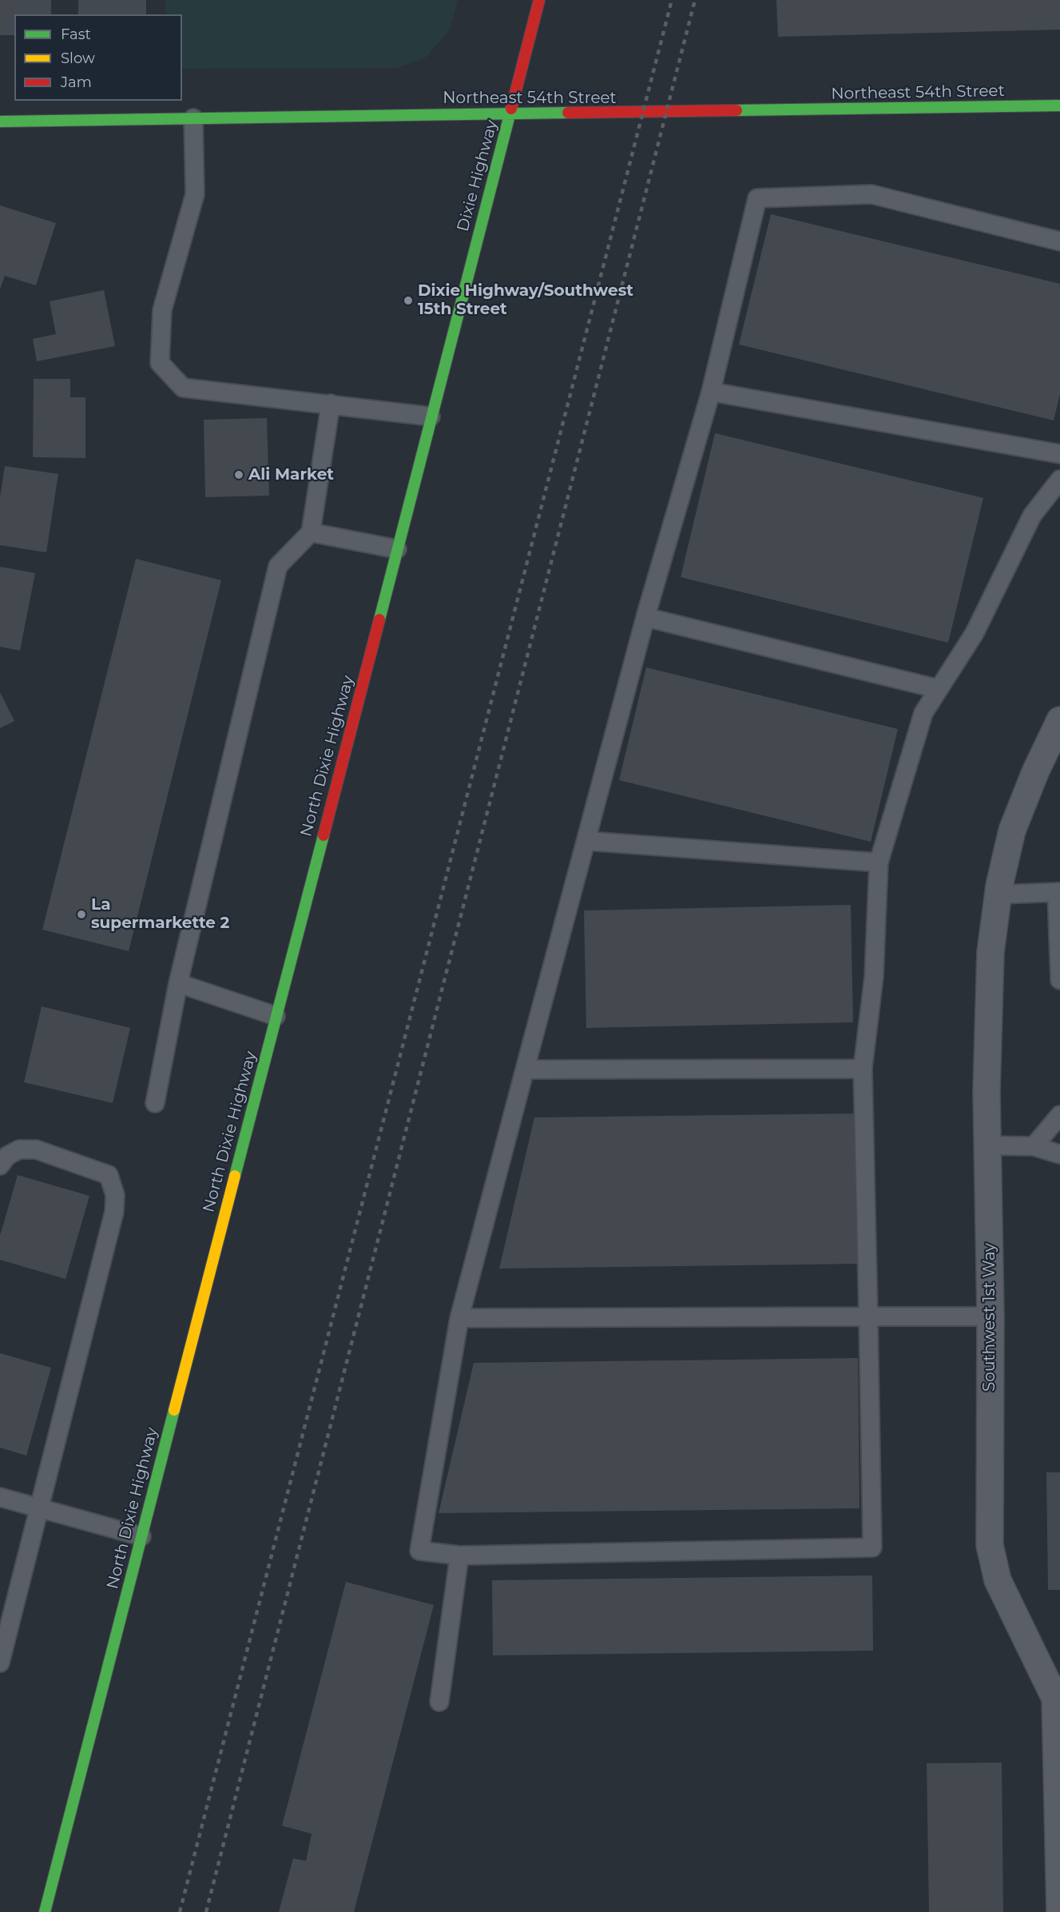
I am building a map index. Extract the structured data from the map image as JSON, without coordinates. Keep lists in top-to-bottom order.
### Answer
{
  "streets": {
    "main road": ["Northeast 54th Street", "Dixie Highway", "North Dixie Highway"],
    "street": ["Southwest 1st Way"]
  },
  "crossings": [
    ["Northeast 54th Street", "Dixie Highway"],
    ["Dixie Highway", "North Dixie Highway"]
  ],
  "places": ["Dixie Highway/Southwest 15th Street", "Ali Market", "La supermarkette 2"],
  "legend": ["Fast", "Slow", "Jam"]
}
